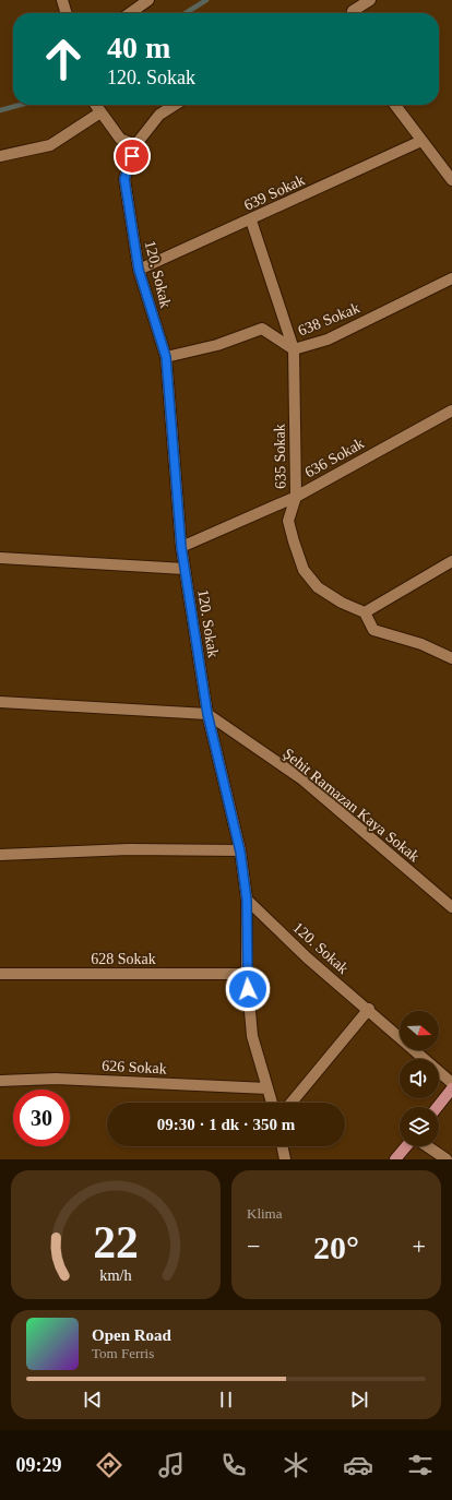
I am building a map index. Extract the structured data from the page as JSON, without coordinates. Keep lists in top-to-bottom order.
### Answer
{
  "streets": {
    "street": [
      "639 Sokak",
      "120. Sokak",
      "638 Sokak",
      "635 Sokak",
      "636 Sokak",
      "Şehit Ramazan Kaya Sokak",
      "628 Sokak",
      "626 Sokak"
    ]
  },
  "crossings": [
    ["639 Sokak", "120. Sokak"],
    ["639 Sokak", "635 Sokak"],
    ["120. Sokak", "638 Sokak"],
    ["120. Sokak", "636 Sokak"],
    ["120. Sokak", "Şehit Ramazan Kaya Sokak"],
    ["638 Sokak", "635 Sokak"],
    ["635 Sokak", "636 Sokak"]
  ],
  "north": "right",
  "page": {
    "turn": ["40 m", "120. Sokak"],
    "limit": "30",
    "trip": "09:30 · 1 dk · 350 m",
    "tile": "Klima",
    "heat": ["−", "20°", "+"],
    "song": ["Open Road", "Tom Ferris"],
    "tabs": "09:29",
    "gauge": ["22", "km/h"]
  }
}
